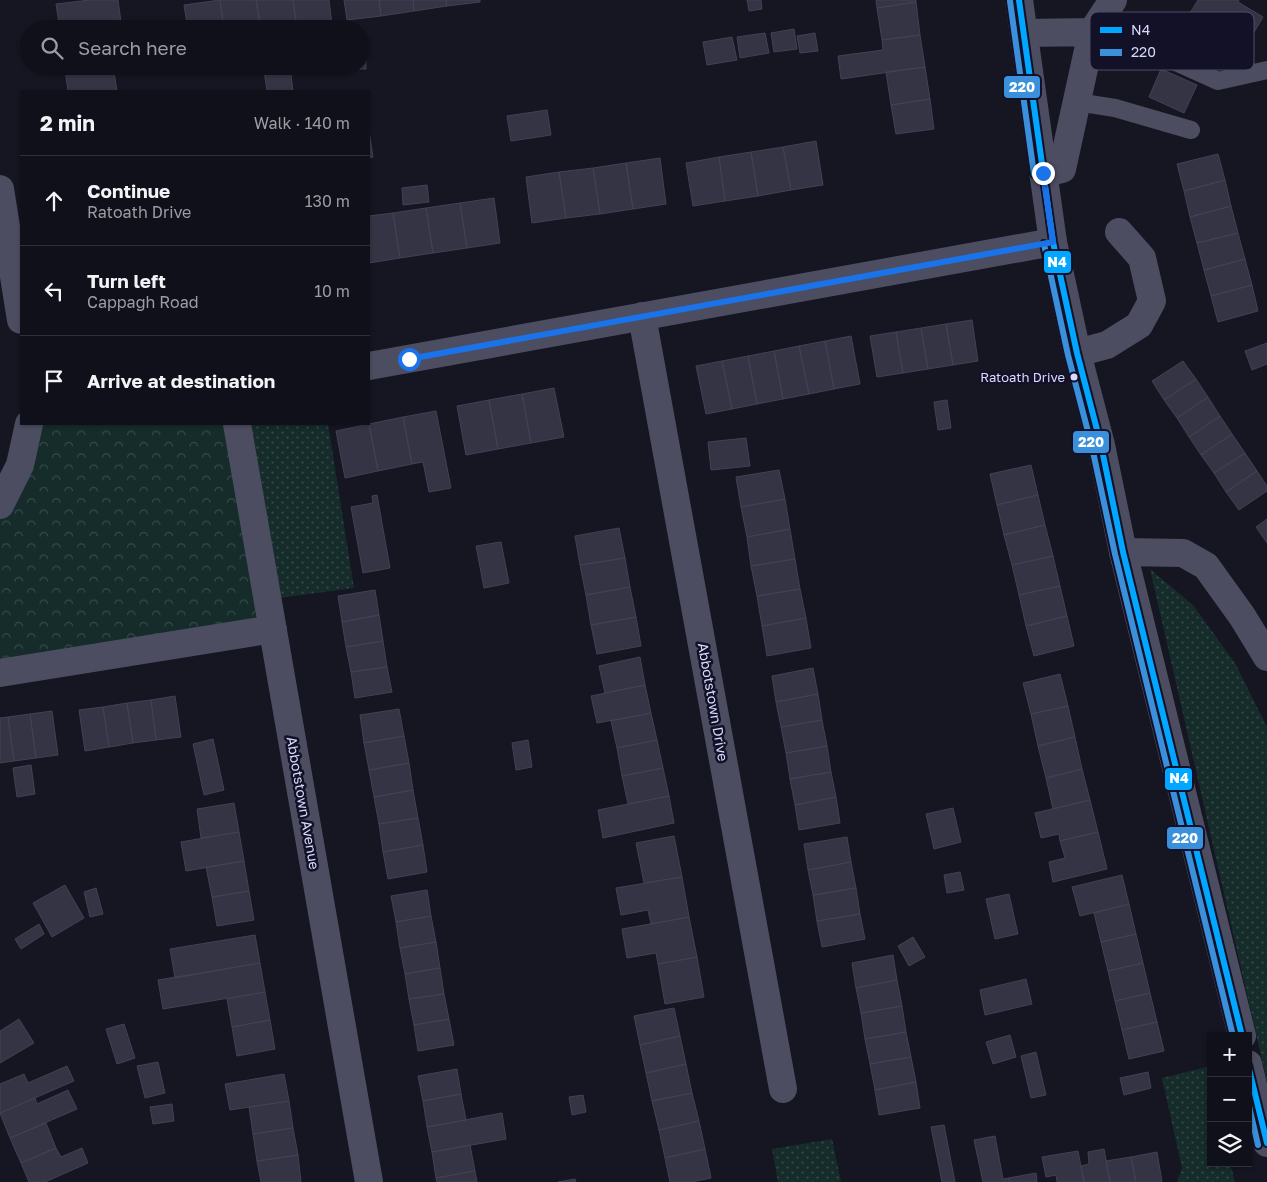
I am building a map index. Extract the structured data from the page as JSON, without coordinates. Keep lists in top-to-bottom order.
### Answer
{
  "streets": {
    "street": ["Abbotstown Drive", "Abbotstown Avenue"]
  },
  "places": ["Ratoath Drive"],
  "lines": ["transit line N4", "transit line 220"],
  "legend": ["N4", "220"],
  "page": {
    "search": "Search here",
    "heading": ["2 min", "Walk · 140 m"],
    "list": [
      ["Continue", "Ratoath Drive", "130 m"],
      ["Turn left", "Cappagh Road", "10 m"],
      "Arrive at destination"
    ],
    "map_buttons": ["+", "−"]
  }
}
